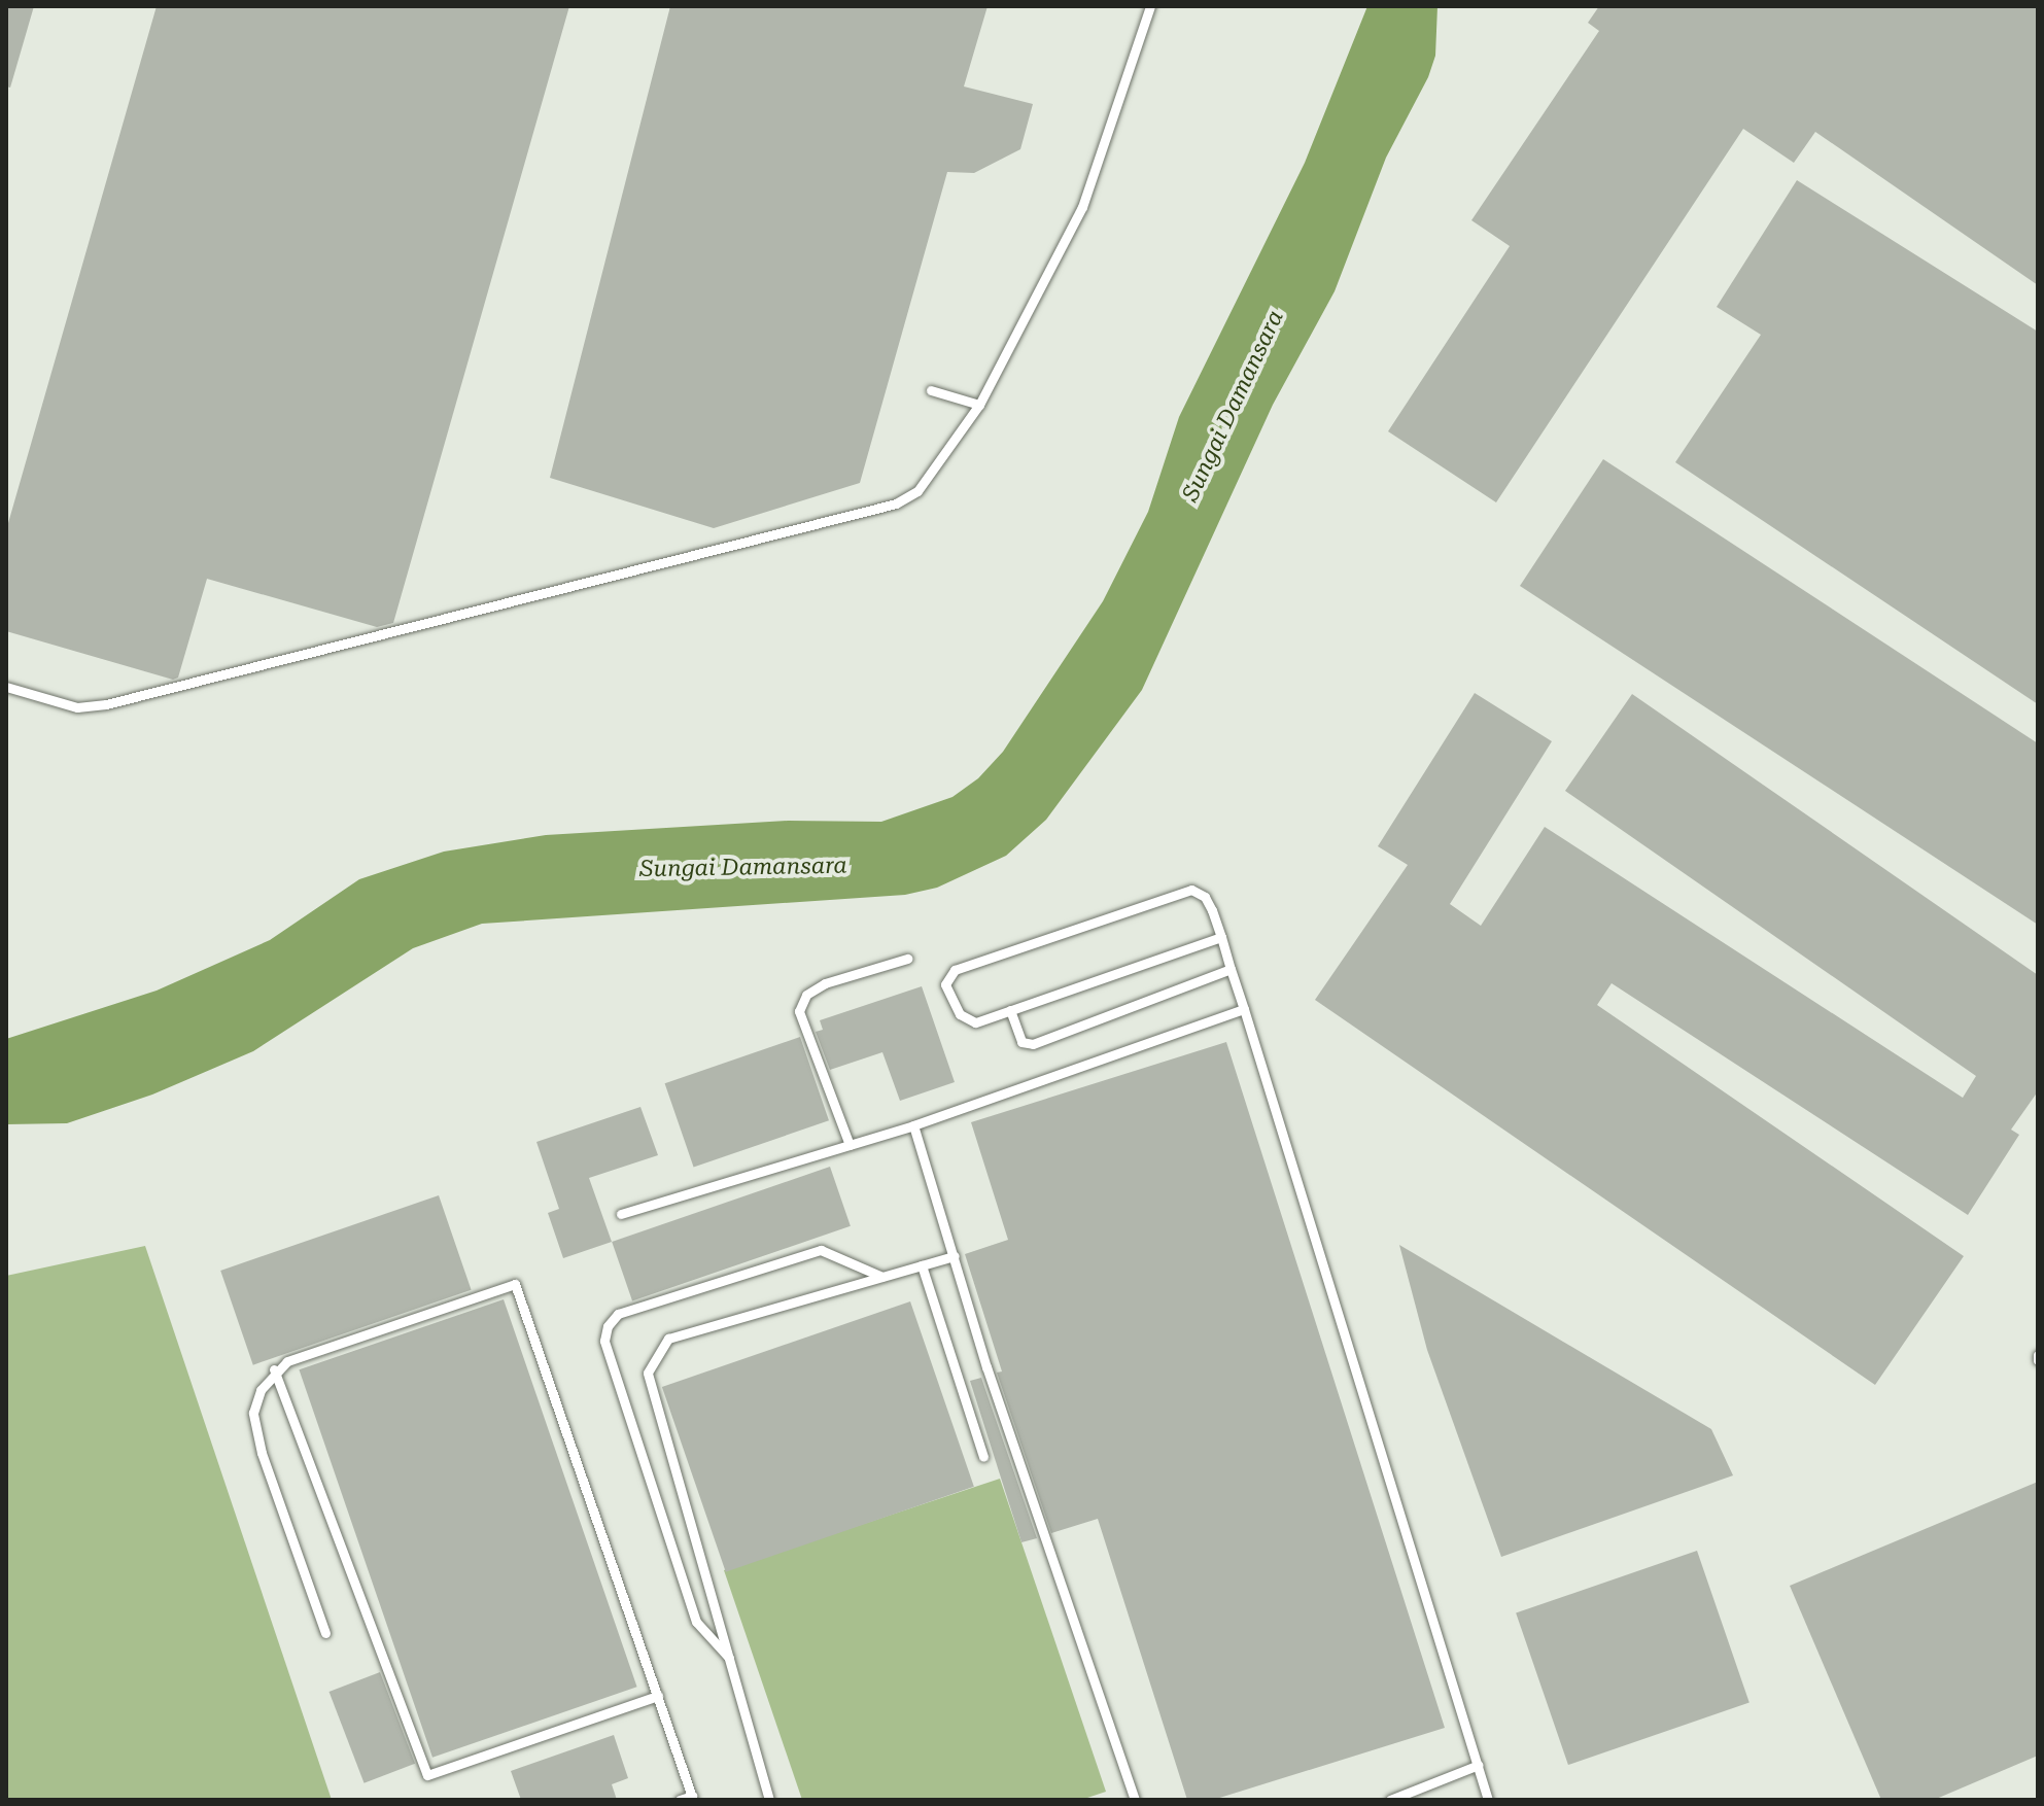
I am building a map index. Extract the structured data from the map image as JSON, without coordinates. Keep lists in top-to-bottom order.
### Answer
{
  "water": ["Sungai Damansara"]
}
